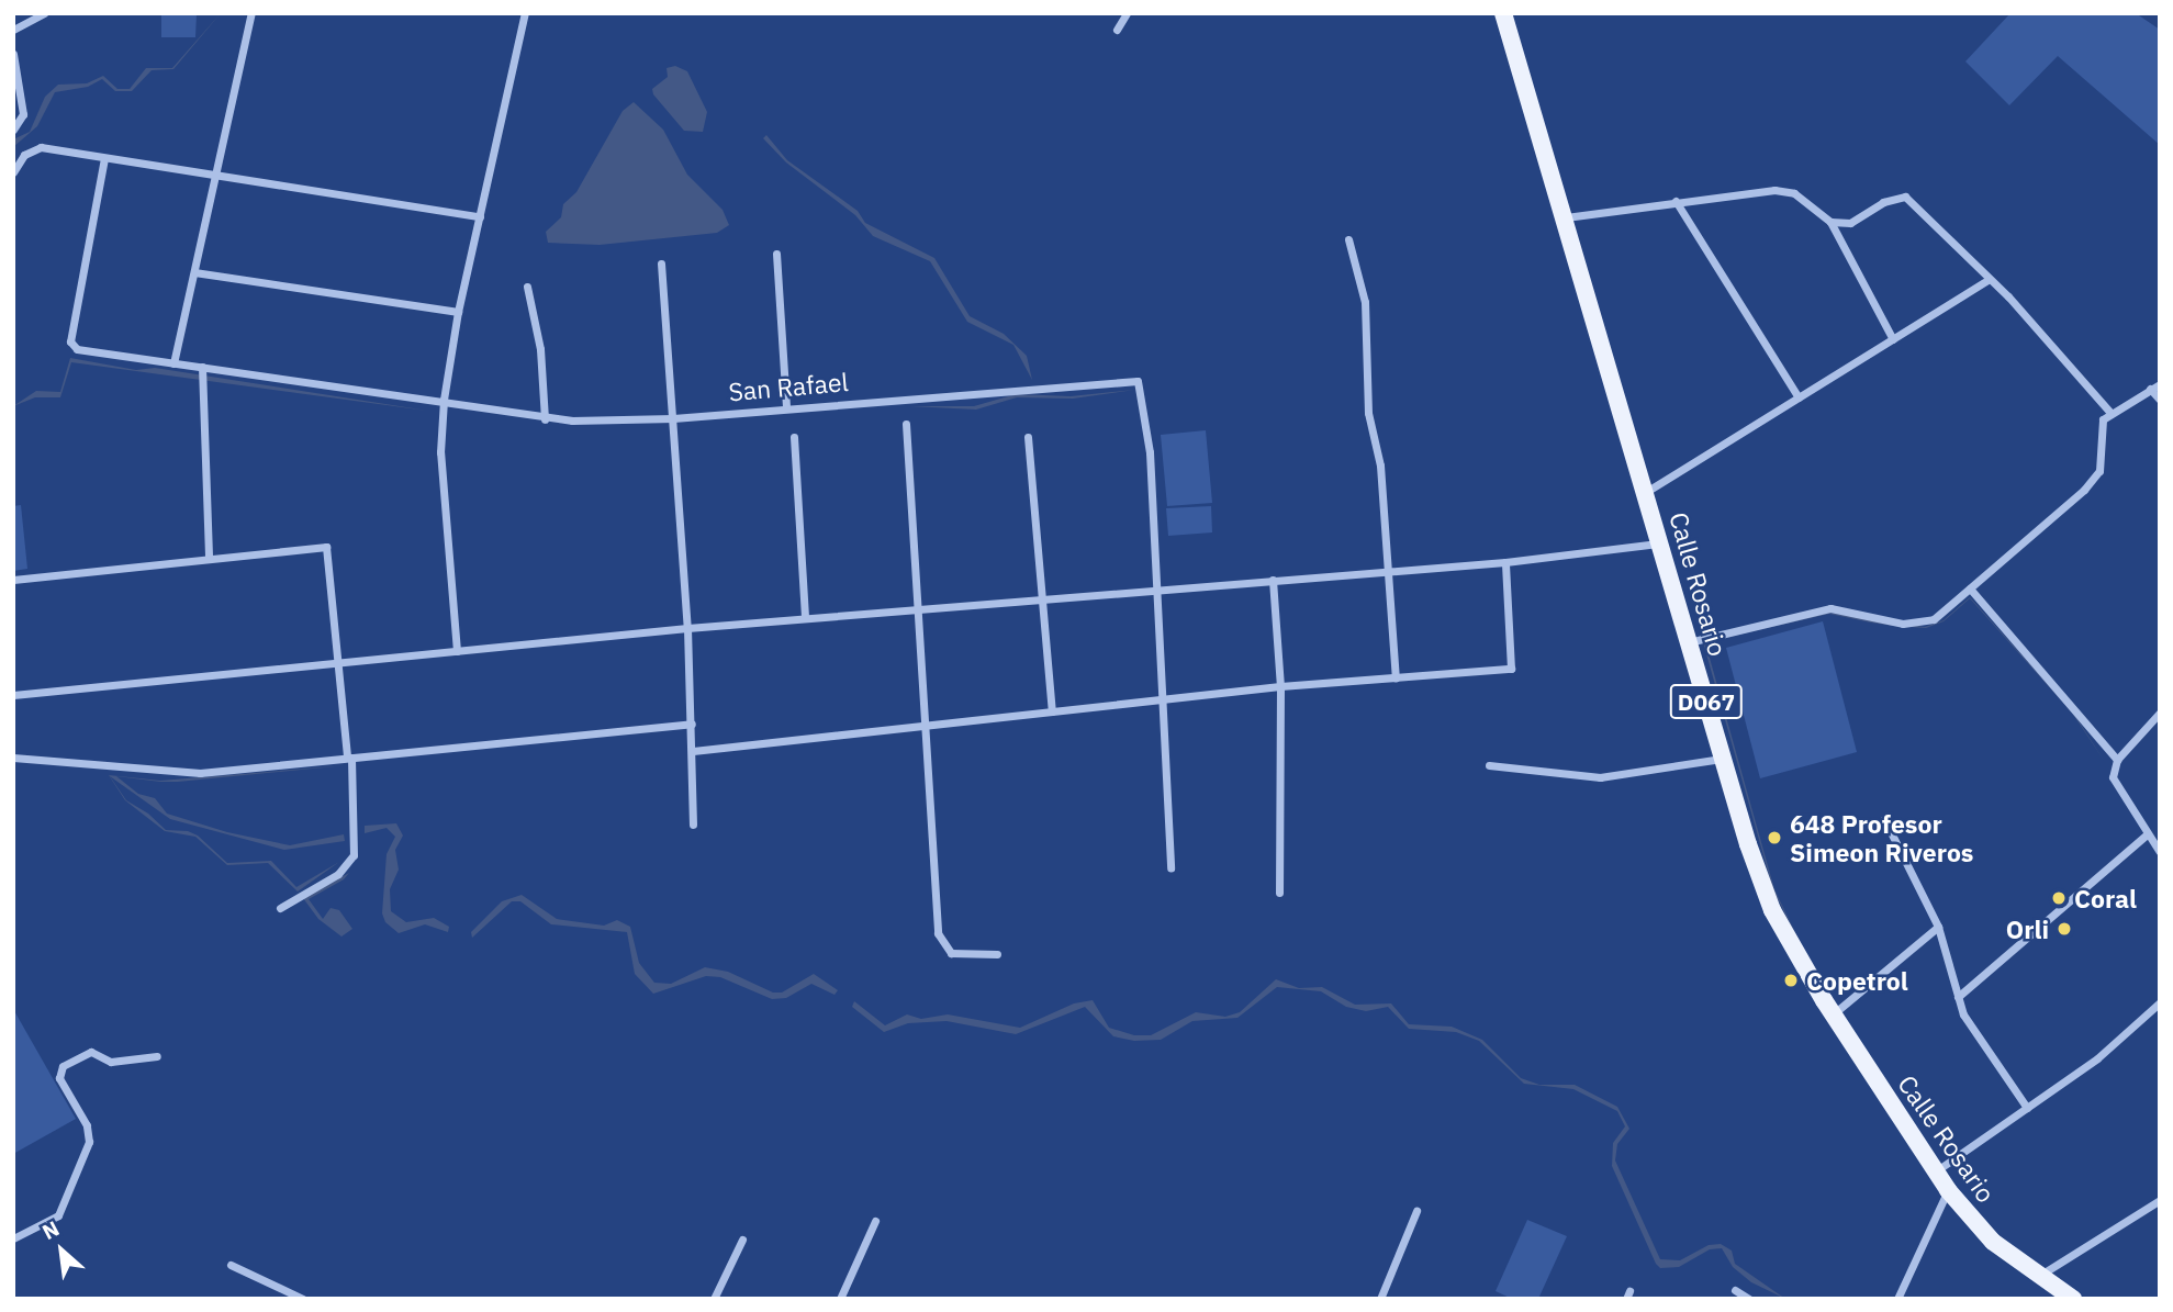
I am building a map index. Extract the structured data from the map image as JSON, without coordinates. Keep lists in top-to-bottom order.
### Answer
{
  "streets": {
    "main road": ["Calle Rosario", "D067"],
    "street": ["San Rafael"]
  },
  "places": [
    "648 Profesor Simeon Riveros",
    "Coral",
    "Orli",
    "Copetrol"
  ],
  "north": "top left"
}
